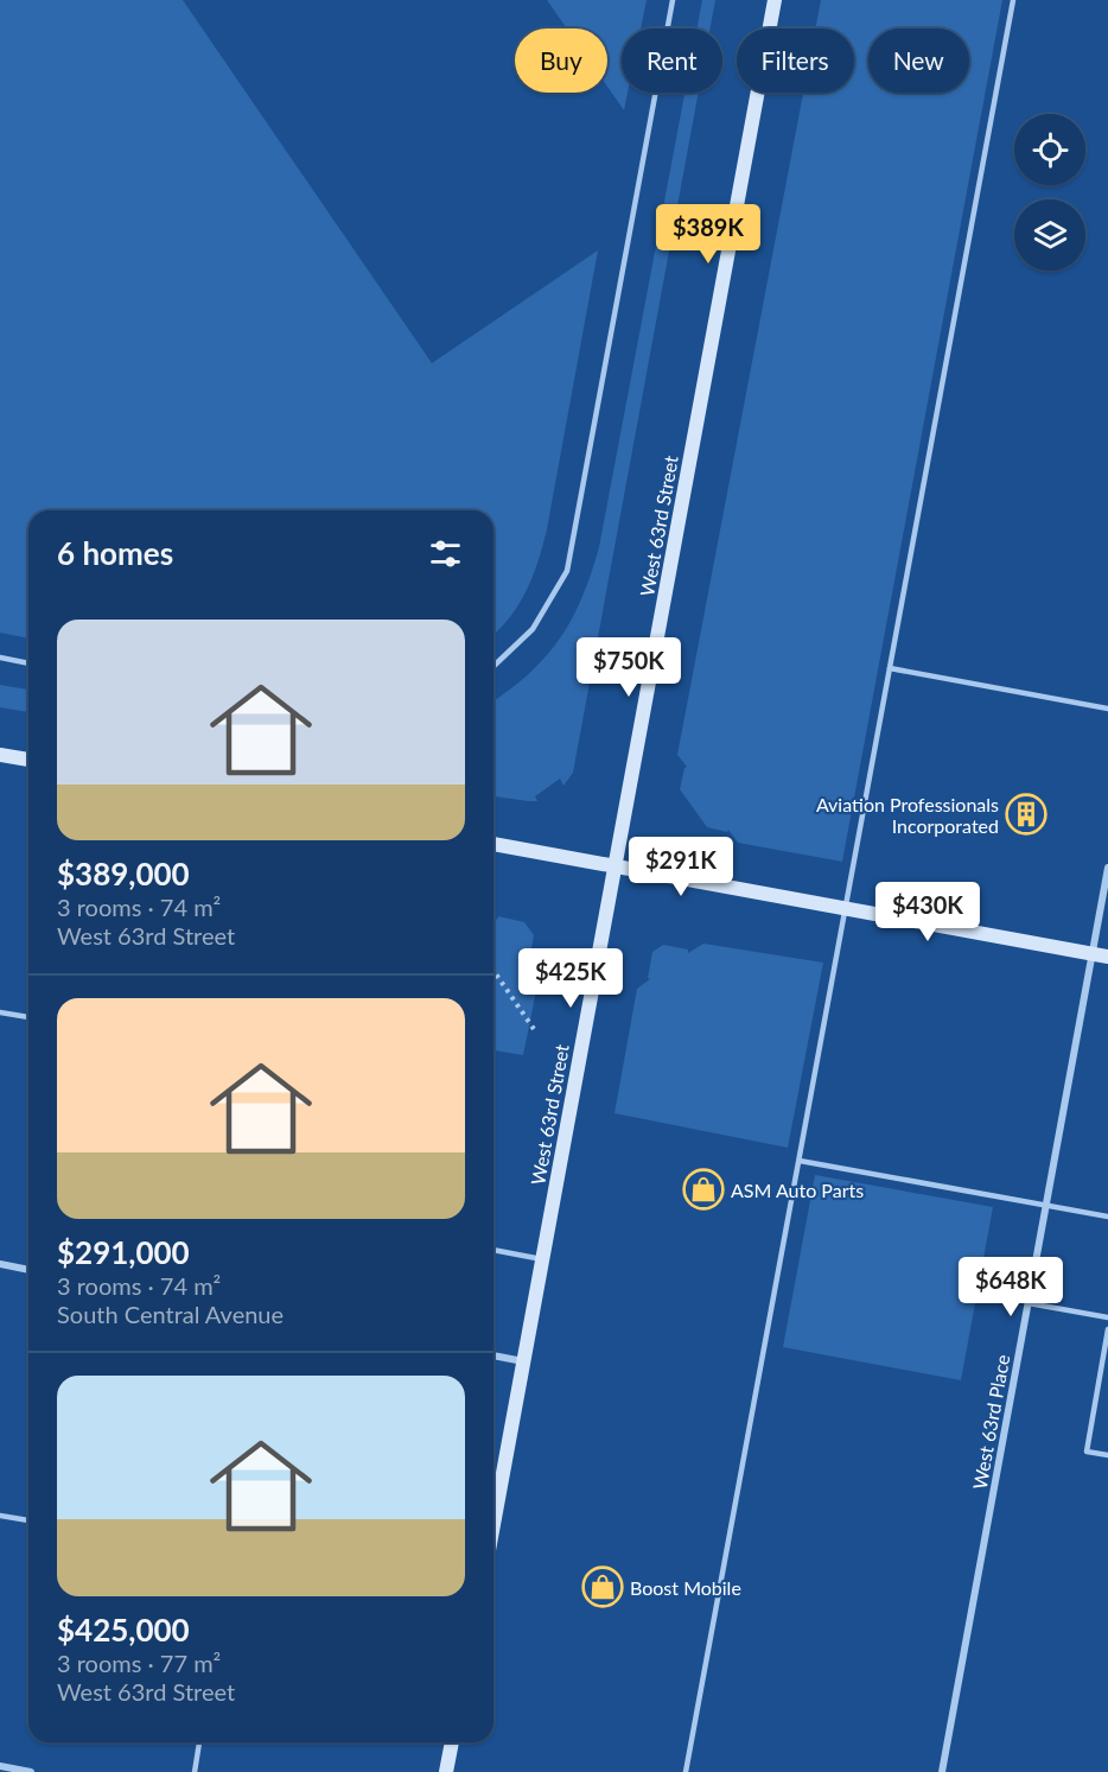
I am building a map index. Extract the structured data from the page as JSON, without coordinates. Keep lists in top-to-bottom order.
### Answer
{
  "streets": {
    "main road": ["West 63rd Street"],
    "street": ["West 63rd Place"]
  },
  "places": {
    "building": ["Aviation Professionals Incorporated"],
    "shop": ["ASM Auto Parts", "Boost Mobile"]
  },
  "page": {
    "chip": [
      "Buy",
      "Rent",
      "Filters",
      "New"
    ],
    "price": [
      "$389K",
      "$750K",
      "$291K",
      "$430K",
      "$425K",
      "$648K"
    ],
    "heading": "6 homes",
    "list": [
      {
        "name": "$389,000",
        "note": "3 rooms · 74 m² · West 63rd Street"
      },
      {
        "name": "$291,000",
        "note": "3 rooms · 74 m² · South Central Avenue"
      },
      {
        "name": "$425,000",
        "note": "3 rooms · 77 m² · West 63rd Street"
      }
    ]
  }
}
